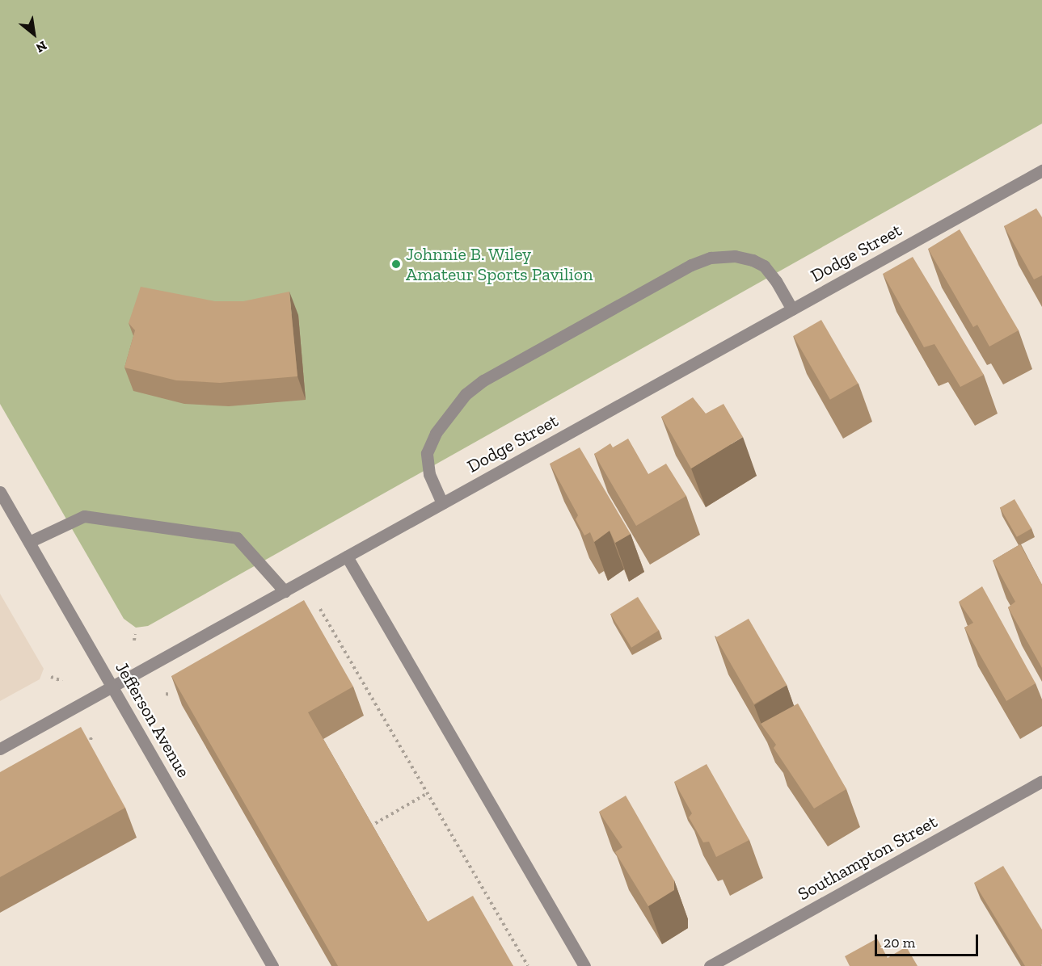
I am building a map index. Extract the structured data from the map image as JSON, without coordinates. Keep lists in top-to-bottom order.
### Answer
{
  "streets": {
    "street": ["Dodge Street", "Jefferson Avenue", "Southampton Street"]
  },
  "crossings": [
    ["Dodge Street", "Jefferson Avenue"]
  ],
  "places": ["Johnnie B. Wiley Amateur Sports Pavilion"],
  "scale_bar": "20 m",
  "north": "bottom right"
}
